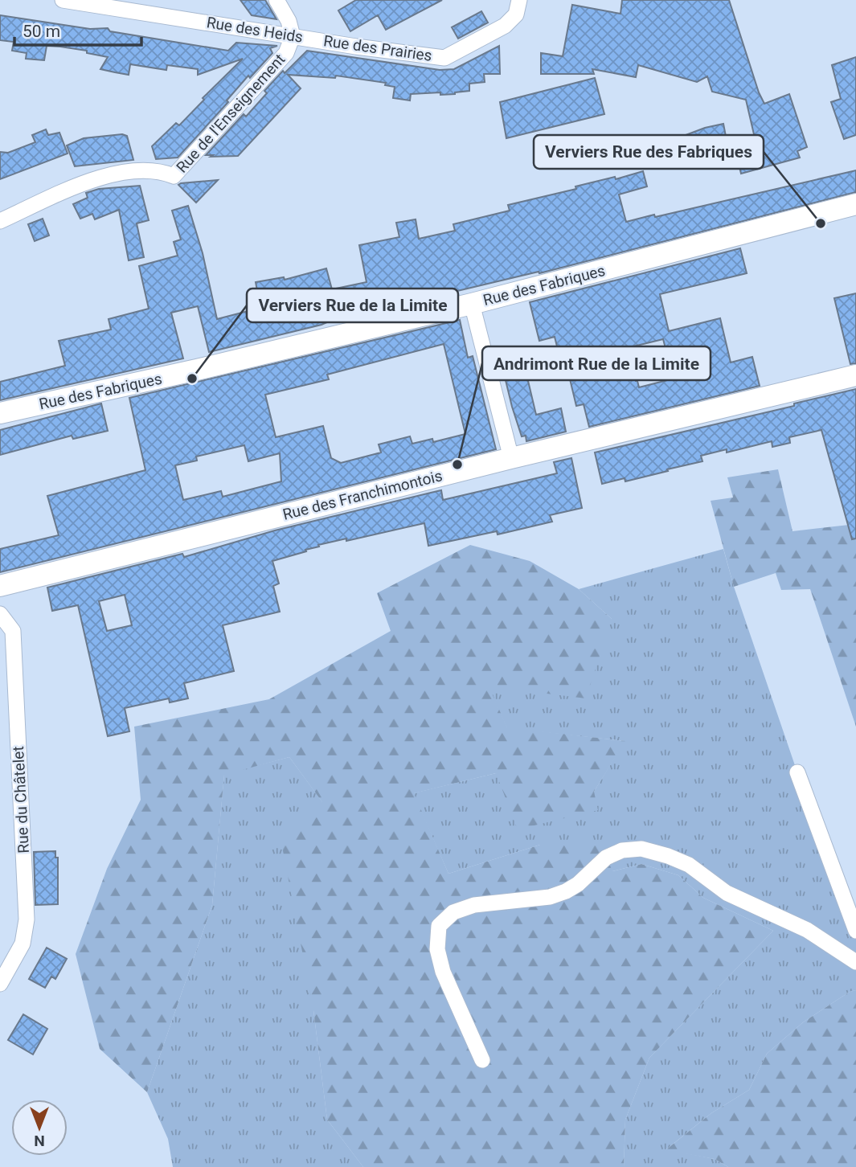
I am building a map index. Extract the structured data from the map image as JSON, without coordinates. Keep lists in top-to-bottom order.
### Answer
{
  "streets": {
    "street": [
      "Rue des Heids",
      "Rue des Prairies",
      "Rue de l'Enseignement",
      "Rue des Fabriques",
      "Rue des Franchimontois",
      "Rue du Châtelet"
    ]
  },
  "crossings": [
    ["Rue des Heids", "Rue des Prairies"],
    ["Rue des Heids", "Rue de l'Enseignement"]
  ],
  "places": ["Verviers Rue des Fabriques", "Verviers Rue de la Limite", "Andrimont Rue de la Limite"],
  "scale_bar": "50 m",
  "north": "bottom"
}
